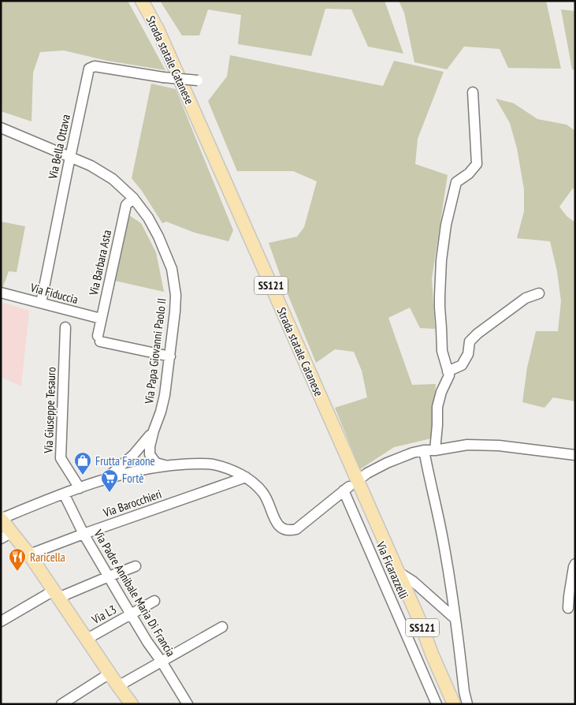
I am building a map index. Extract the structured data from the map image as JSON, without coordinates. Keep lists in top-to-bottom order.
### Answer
{
  "streets": {
    "main road": ["Strada statale Catanese", "SS121"],
    "street": [
      "Via Bella Ottava",
      "Via Barbara Asta",
      "Via Fiduccia",
      "Via Papa Giovanni Paolo II",
      "Via Giuseppe Tesauro",
      "Via Barocchieri",
      "Via Ficarazzelli",
      "Via Padre Annibale Maria Di Francia",
      "Via L3"
    ]
  },
  "crossings": [
    ["Via Bella Ottava", "Via Fiduccia"],
    ["Via Bella Ottava", "Via Papa Giovanni Paolo II"],
    ["Via Barbara Asta", "Via Fiduccia"],
    ["Via Barbara Asta", "Via Papa Giovanni Paolo II"],
    ["Via Barocchieri", "Via Ficarazzelli"],
    ["Via Barocchieri", "Via Padre Annibale Maria Di Francia"],
    ["Via Padre Annibale Maria Di Francia", "Via L3"]
  ],
  "places": {
    "shop": ["Frutta Faraone"],
    "supermarket": ["Fortè"],
    "restaurant": ["Raricella"]
  }
}
